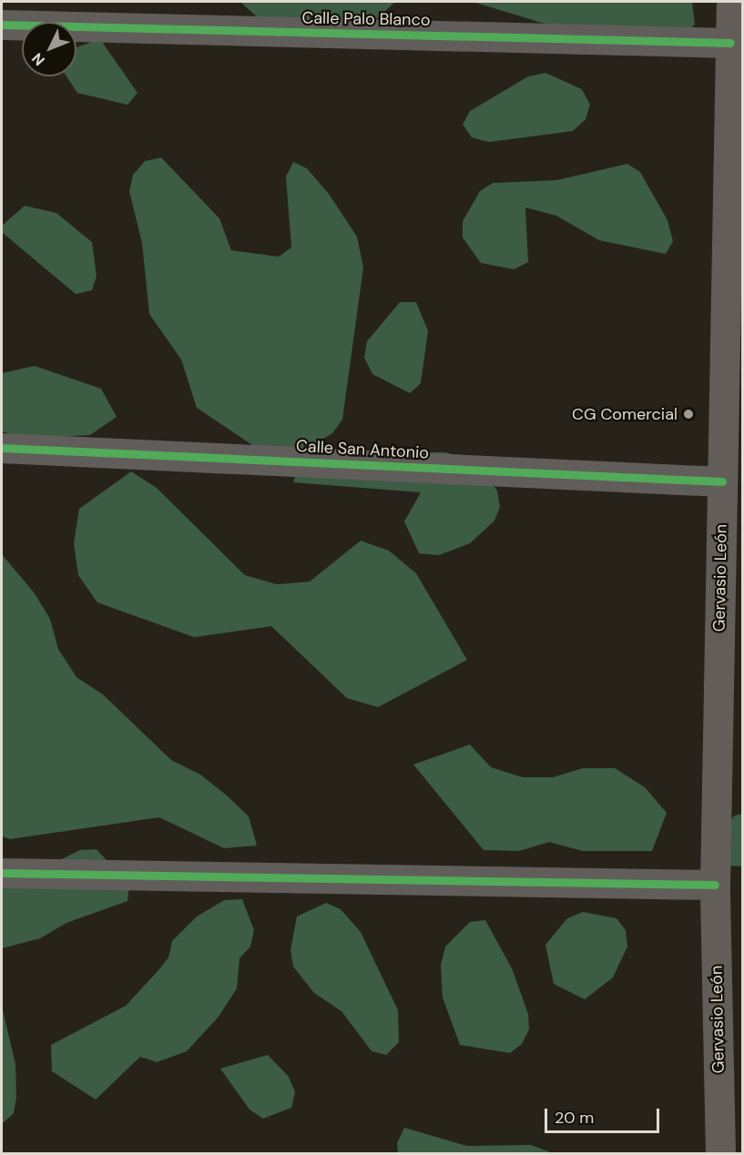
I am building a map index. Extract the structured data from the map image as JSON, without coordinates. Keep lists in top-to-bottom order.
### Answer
{
  "streets": {
    "main road": ["Gervasio León"],
    "street": ["Calle Palo Blanco", "Calle San Antonio"]
  },
  "crossings": [
    ["Calle Palo Blanco", "Gervasio León"],
    ["Calle San Antonio", "Gervasio León"]
  ],
  "places": ["CG Comercial"],
  "scale_bar": "20 m",
  "north": "bottom left"
}
